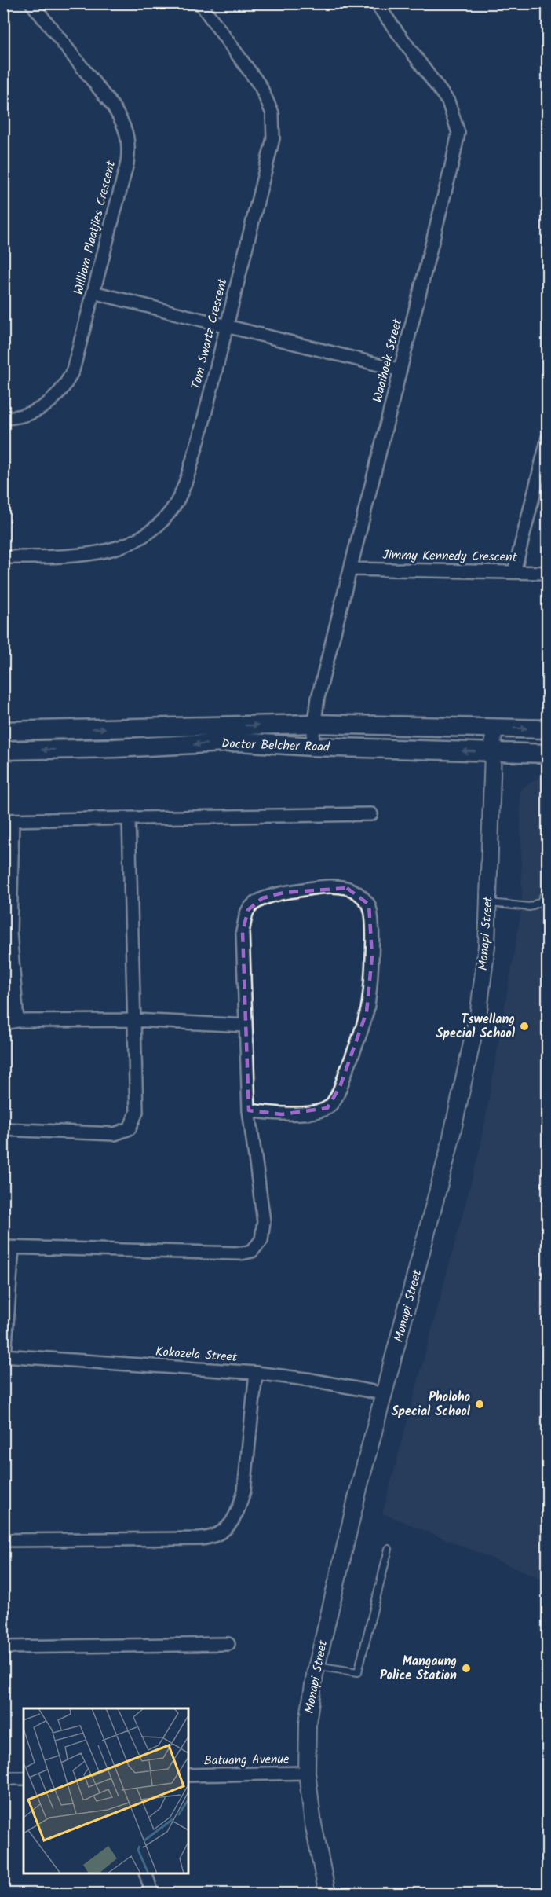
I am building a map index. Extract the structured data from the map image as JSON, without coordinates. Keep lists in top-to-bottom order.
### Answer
{
  "streets": {
    "main road": ["Doctor Belcher Road"],
    "street": [
      "William Plaatjies Crescent",
      "Tom Swartz Crescent",
      "Waaihoek Street",
      "Jimmy Kennedy Crescent",
      "Monapi Street",
      "Kokozela Street",
      "Batuang Avenue"
    ]
  },
  "crossings": [
    ["Waaihoek Street", "Jimmy Kennedy Crescent"],
    ["Waaihoek Street", "Doctor Belcher Road"],
    ["Doctor Belcher Road", "Monapi Street"],
    ["Monapi Street", "Kokozela Street"],
    ["Monapi Street", "Batuang Avenue"]
  ],
  "places": ["Tswellang Special School", "Pholoho Special School", "Mangaung Police Station"]
}
